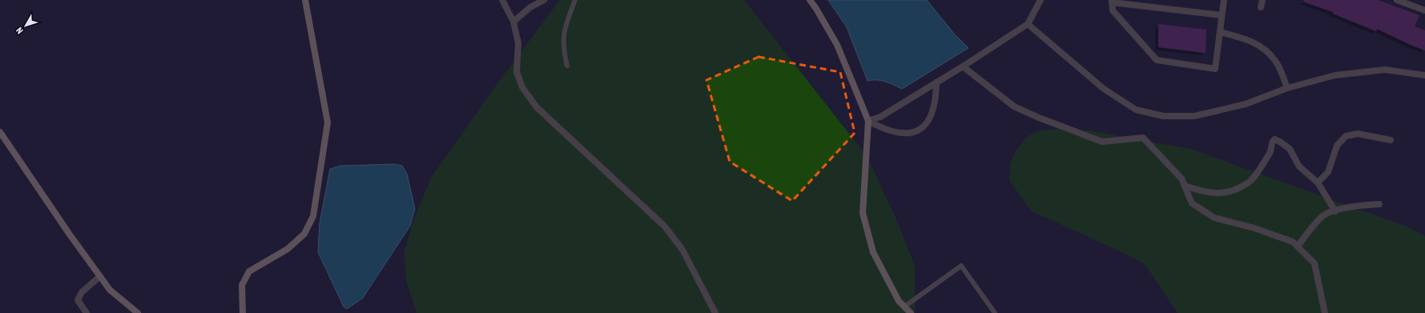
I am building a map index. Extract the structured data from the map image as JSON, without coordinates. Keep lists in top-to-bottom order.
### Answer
{
  "north": "bottom left"
}
